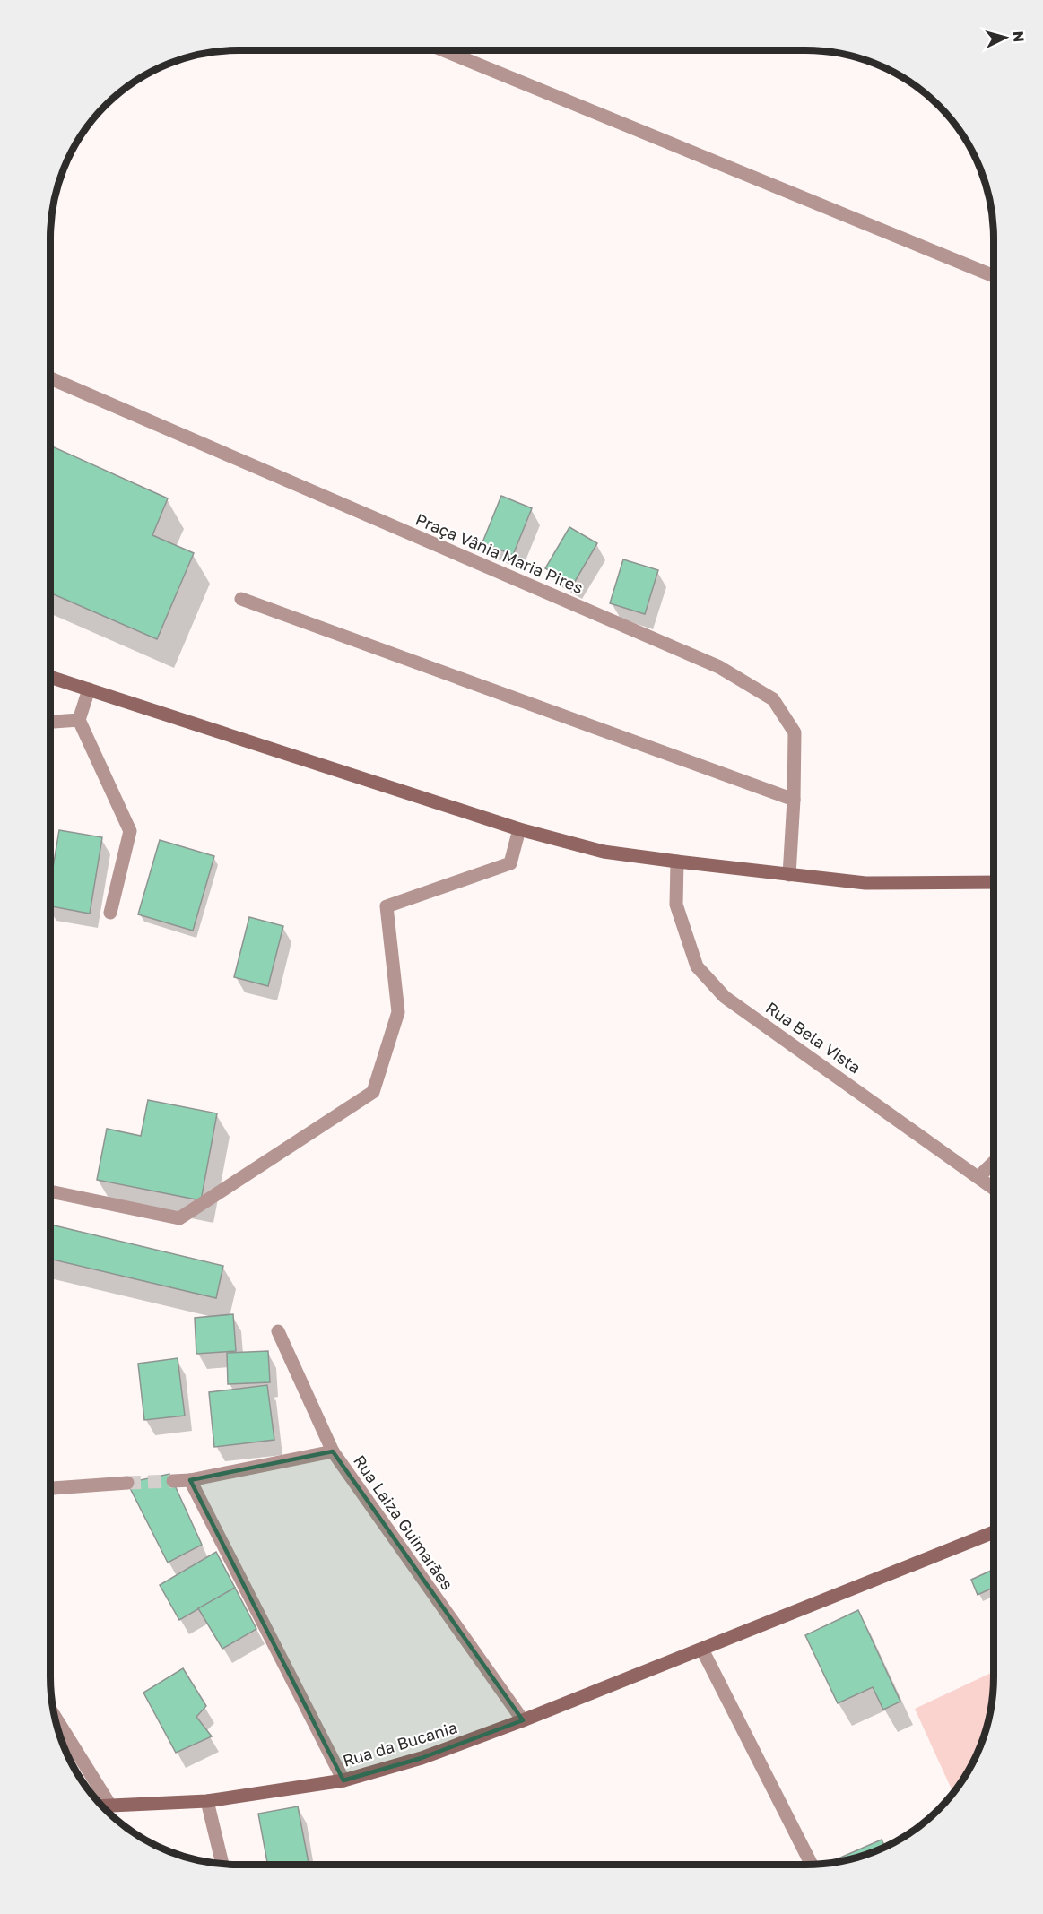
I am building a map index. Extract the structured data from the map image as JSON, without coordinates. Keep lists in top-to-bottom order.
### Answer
{
  "streets": {
    "main road": ["Rua da Bucania"],
    "street": ["Praça Vânia Maria Pires", "Rua Bela Vista", "Rua Laiza Guimarães"]
  },
  "crossings": [
    ["Rua Laiza Guimarães", "Rua da Bucania"]
  ],
  "north": "right"
}
